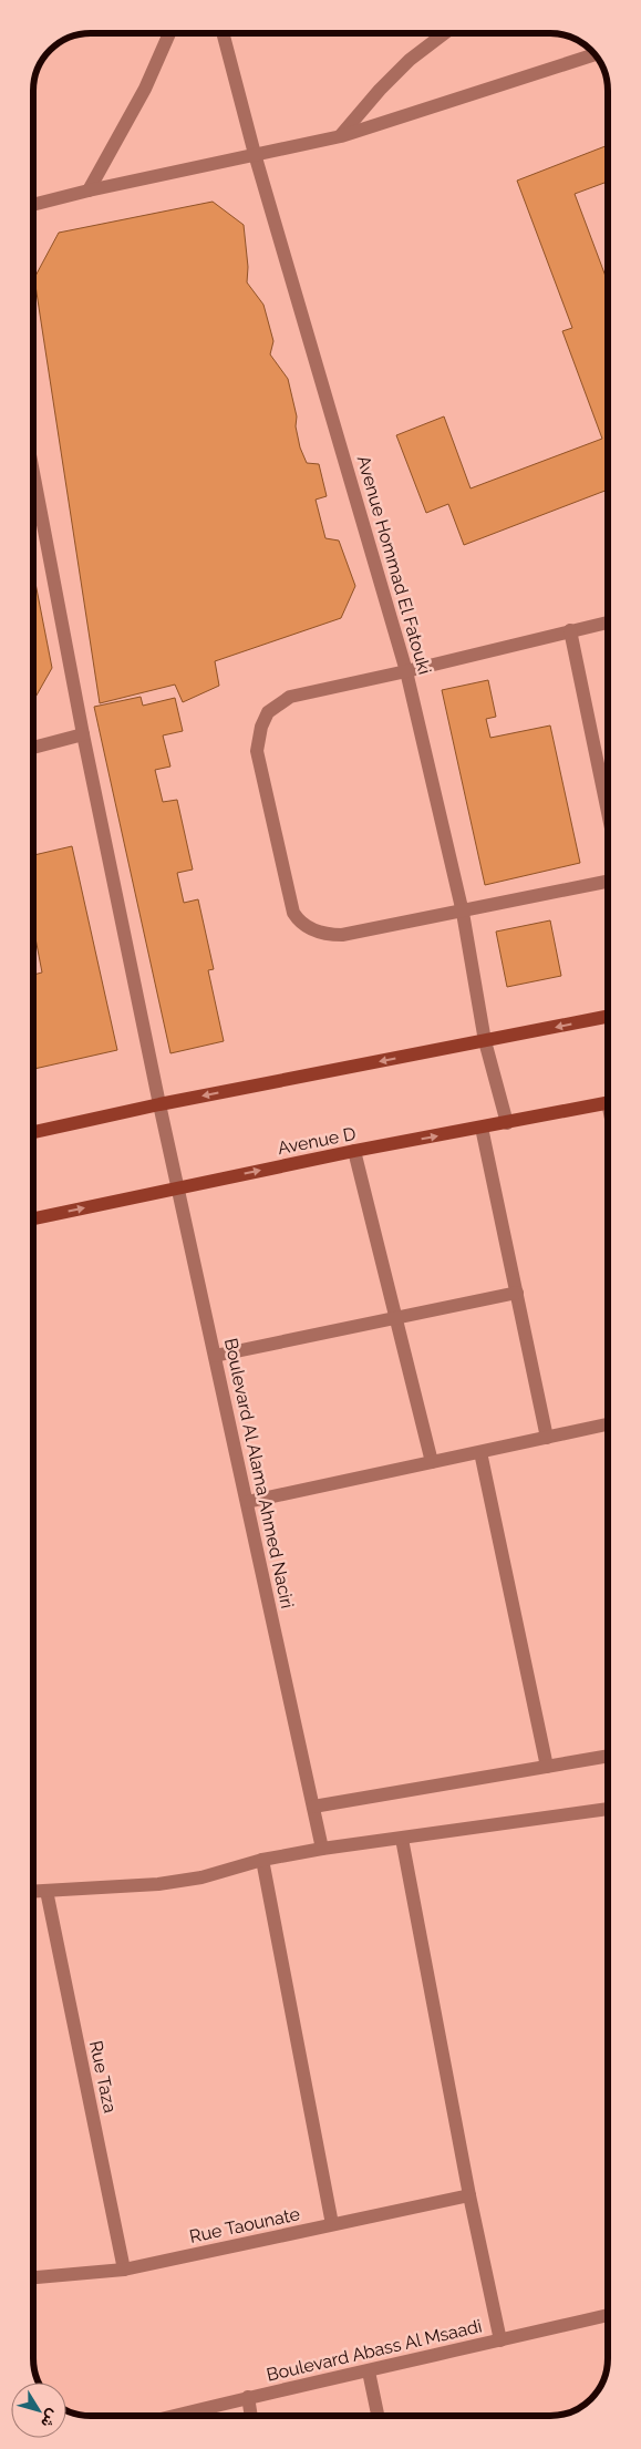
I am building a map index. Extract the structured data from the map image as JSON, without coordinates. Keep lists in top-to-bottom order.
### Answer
{
  "streets": {
    "street": [
      "Avenue Hommad El Fatouki",
      "Avenue D",
      "Boulevard Al Alama Ahmed Naciri",
      "Rue Taza",
      "Rue Taounate",
      "Boulevard Abass Al Msaadi"
    ]
  },
  "crossings": [
    ["Avenue Hommad El Fatouki", "Avenue D"],
    ["Avenue D", "Boulevard Al Alama Ahmed Naciri"],
    ["Rue Taza", "Rue Taounate"]
  ],
  "north": "bottom right"
}
